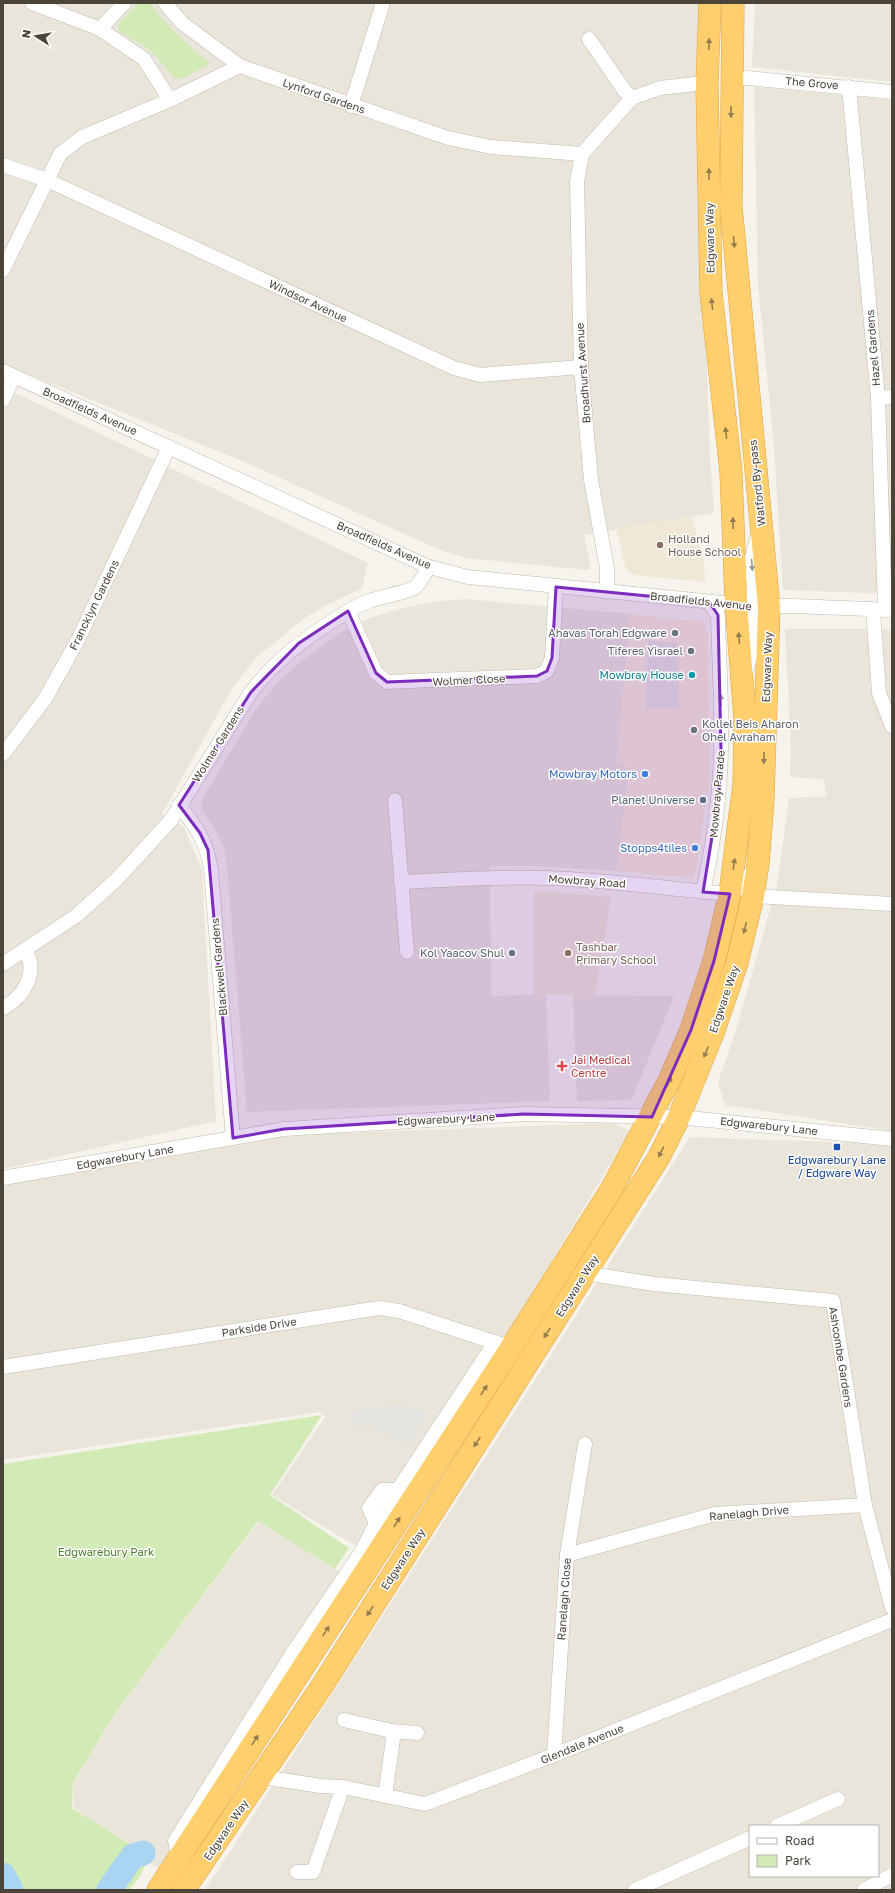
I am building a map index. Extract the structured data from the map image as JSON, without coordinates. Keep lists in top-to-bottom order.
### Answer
{
  "streets": {
    "highway": ["Edgware Way", "Watford By-pass"],
    "street": [
      "The Grove",
      "Lynford Gardens",
      "Windsor Avenue",
      "Hazel Gardens",
      "Broadhurst Avenue",
      "Broadfields Avenue",
      "Francklyn Gardens",
      "Wolmer Close",
      "Wolmer Gardens",
      "Mowbray Parade",
      "Mowbray Road",
      "Blackwell Gardens",
      "Edgwarebury Lane",
      "Parkside Drive",
      "Ashcombe Gardens",
      "Ranelagh Drive",
      "Ranelagh Close",
      "Glendale Avenue"
    ]
  },
  "crossings": [
    ["The Grove", "Edgware Way"],
    ["The Grove", "Hazel Gardens"],
    ["Lynford Gardens", "Broadhurst Avenue"],
    ["Edgware Way", "Broadfields Avenue"],
    ["Edgware Way", "Watford By-pass"],
    ["Edgware Way", "Mowbray Road"],
    ["Edgware Way", "Edgwarebury Lane"],
    ["Edgware Way", "Parkside Drive"],
    ["Edgware Way", "Ashcombe Gardens"],
    ["Edgware Way", "Glendale Avenue"],
    ["Windsor Avenue", "Broadhurst Avenue"],
    ["Hazel Gardens", "Broadfields Avenue"],
    ["Broadhurst Avenue", "Broadfields Avenue"],
    ["Broadfields Avenue", "Watford By-pass"],
    ["Broadfields Avenue", "Francklyn Gardens"],
    ["Broadfields Avenue", "Wolmer Close"],
    ["Broadfields Avenue", "Wolmer Gardens"],
    ["Broadfields Avenue", "Mowbray Parade"],
    ["Wolmer Close", "Wolmer Gardens"],
    ["Wolmer Gardens", "Blackwell Gardens"],
    ["Mowbray Parade", "Mowbray Road"],
    ["Blackwell Gardens", "Edgwarebury Lane"],
    ["Ashcombe Gardens", "Ranelagh Drive"],
    ["Ranelagh Drive", "Ranelagh Close"],
    ["Ranelagh Close", "Glendale Avenue"]
  ],
  "one_way": ["Watford By-pass", "Mowbray Parade"],
  "parks": ["Edgwarebury Park"],
  "places": {
    "other": [
      "Holland House School",
      "Ahavas Torah Edgware",
      "Tiferes Yisrael",
      "Mowbray House",
      "Kollel Beis Aharon Ohel Avraham",
      "Mowbray Motors",
      "Planet Universe",
      "Stopps4tiles",
      "Kol Yaacov Shul",
      "Tashbar Primary School"
    ],
    "health": ["Jai Medical Centre"],
    "transit": ["Edgwarebury Lane / Edgware Way"]
  },
  "legend": ["Road", "Park"],
  "north": "left"
}
